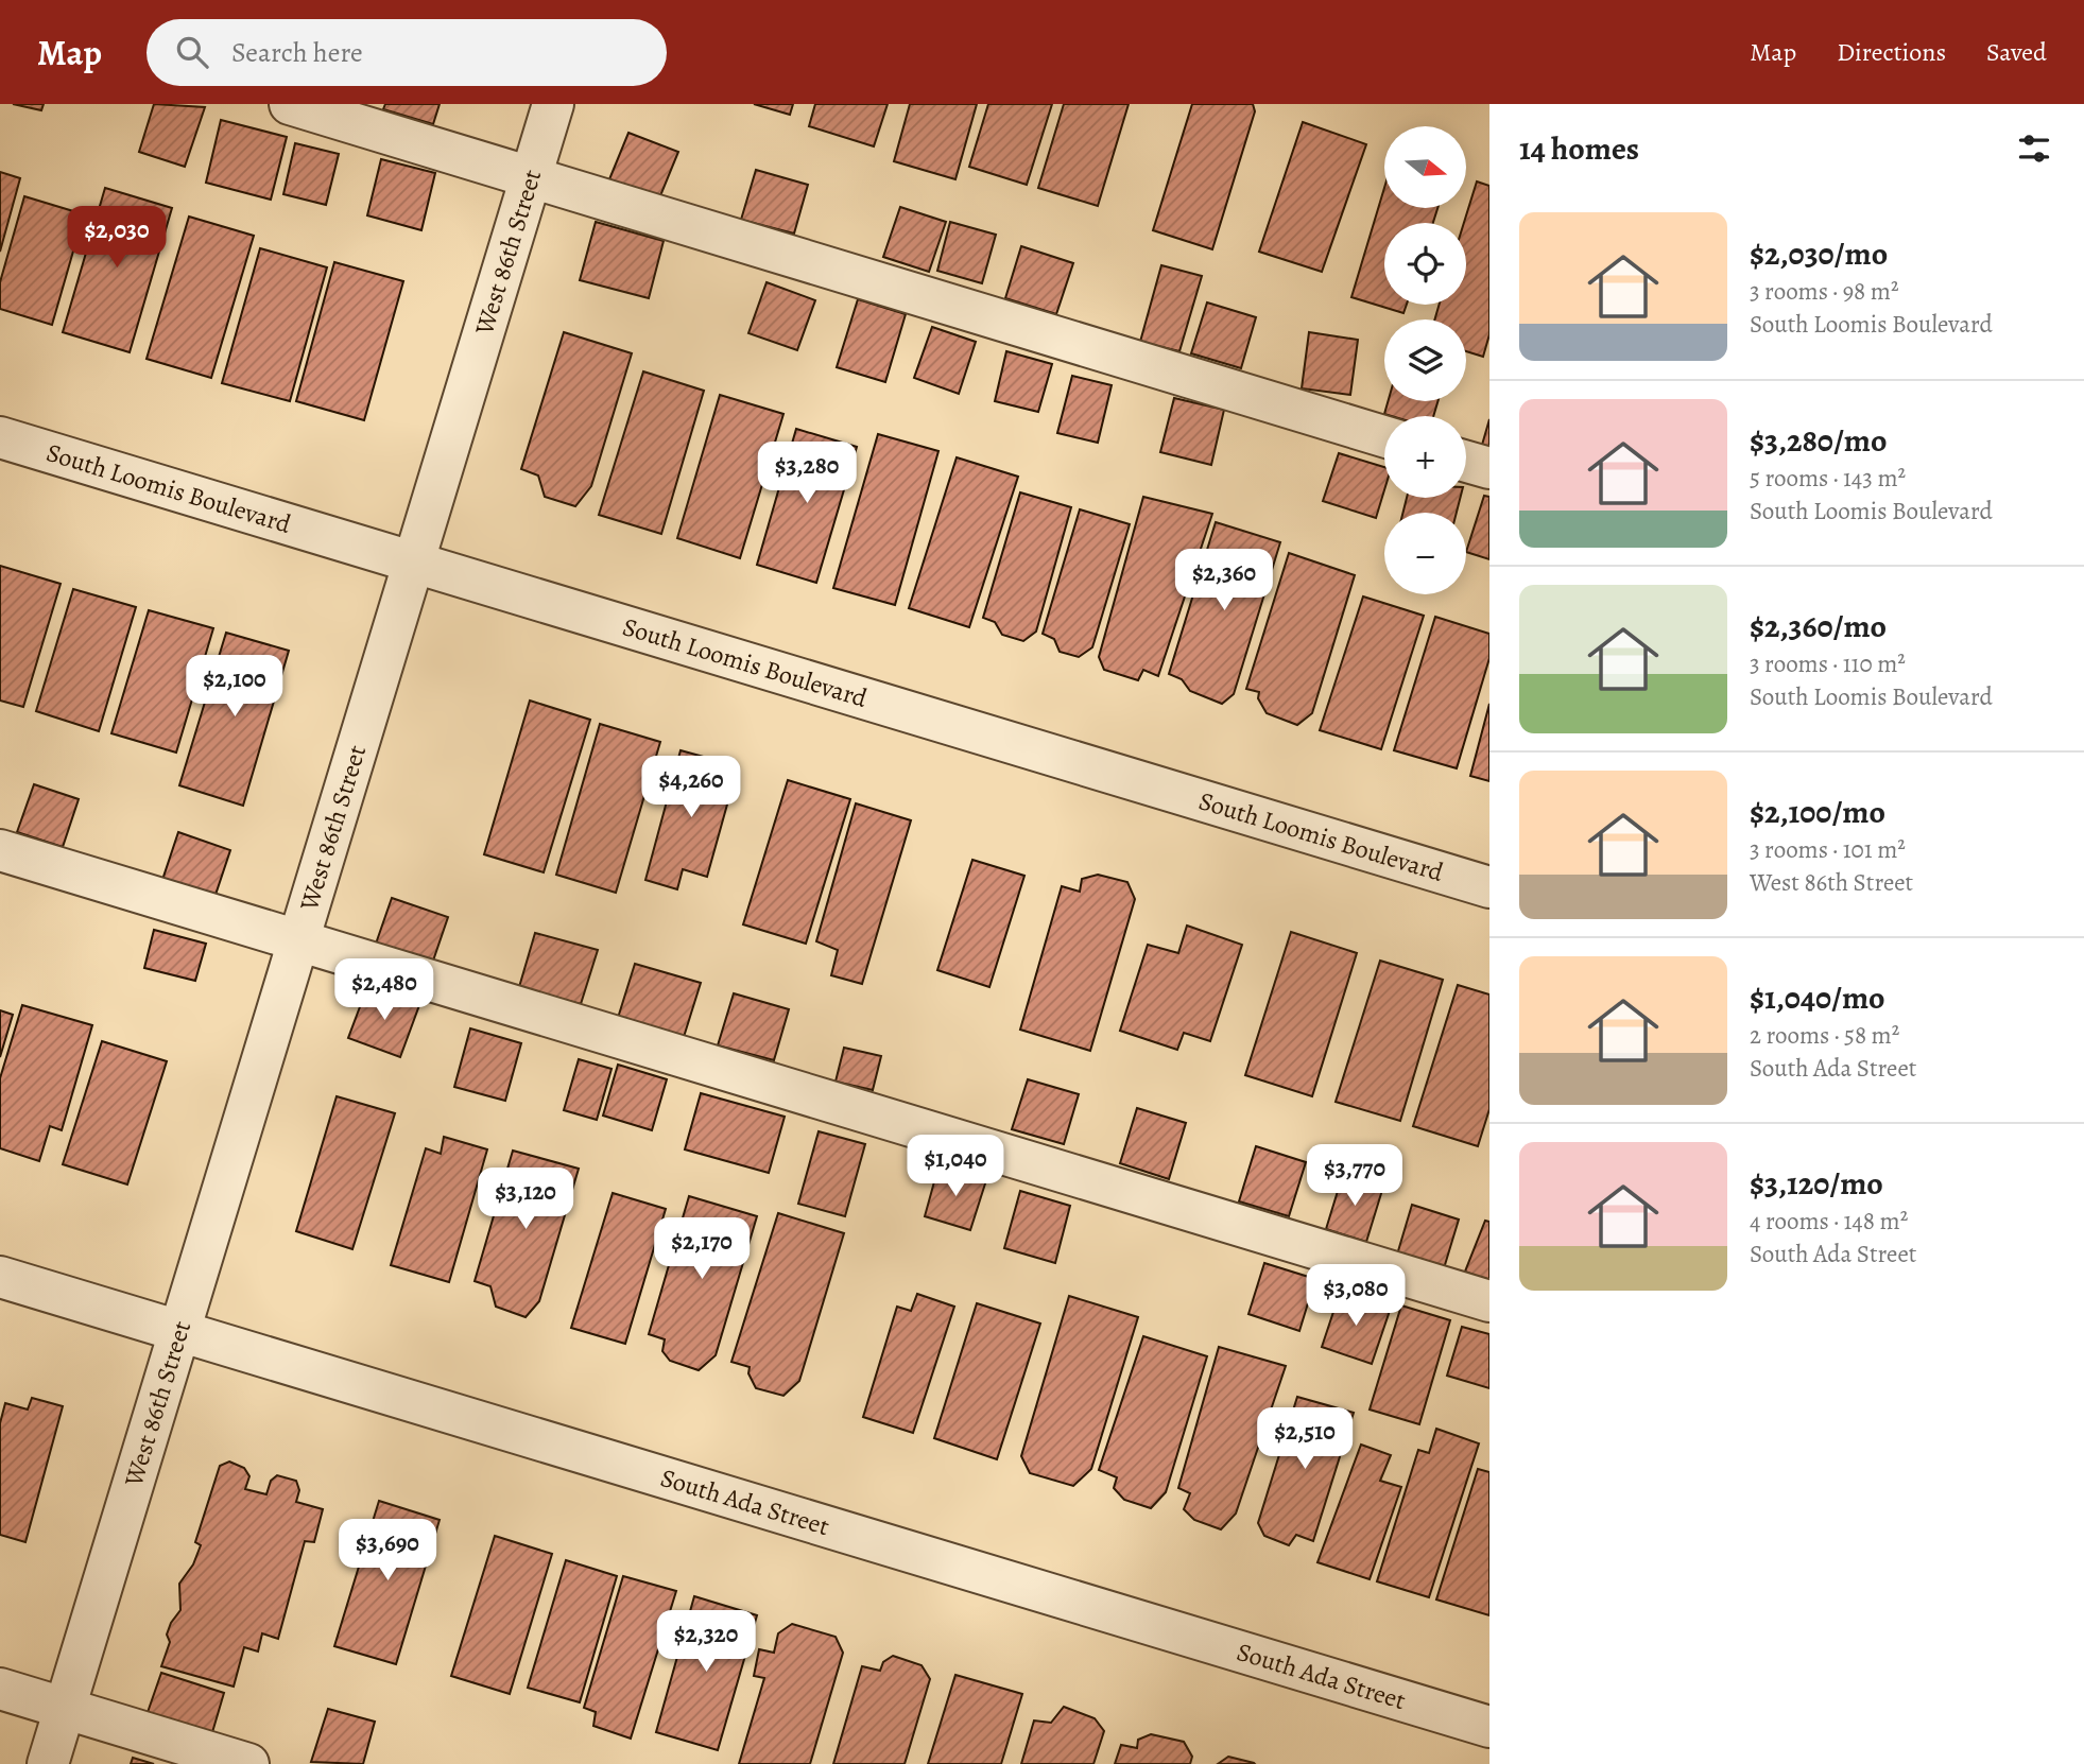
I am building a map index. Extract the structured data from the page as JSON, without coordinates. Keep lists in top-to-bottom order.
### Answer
{
  "streets": {
    "street": ["West 86th Street", "South Loomis Boulevard", "South Ada Street"]
  },
  "crossings": [
    ["West 86th Street", "South Loomis Boulevard"],
    ["West 86th Street", "South Ada Street"]
  ],
  "north": "right",
  "page": {
    "header": "Map",
    "search": "Search here",
    "nav": ["Map", "Directions", "Saved"],
    "heading": "14 homes",
    "map_buttons": ["+", "−"],
    "list": [
      {
        "name": "$2,030/mo",
        "note": "3 rooms · 98 m² · South Loomis Boulevard"
      },
      {
        "name": "$3,280/mo",
        "note": "5 rooms · 143 m² · South Loomis Boulevard"
      },
      {
        "name": "$2,360/mo",
        "note": "3 rooms · 110 m² · South Loomis Boulevard"
      },
      {
        "name": "$2,100/mo",
        "note": "3 rooms · 101 m² · West 86th Street"
      },
      {
        "name": "$1,040/mo",
        "note": "2 rooms · 58 m² · South Ada Street"
      },
      {
        "name": "$3,120/mo",
        "note": "4 rooms · 148 m² · South Ada Street"
      }
    ],
    "price": [
      "$2,030",
      "$3,280",
      "$2,360",
      "$2,100",
      "$4,260",
      "$2,480",
      "$1,040",
      "$3,770",
      "$3,120",
      "$2,170",
      "$3,080",
      "$2,510",
      "$3,690",
      "$2,320"
    ]
  }
}
